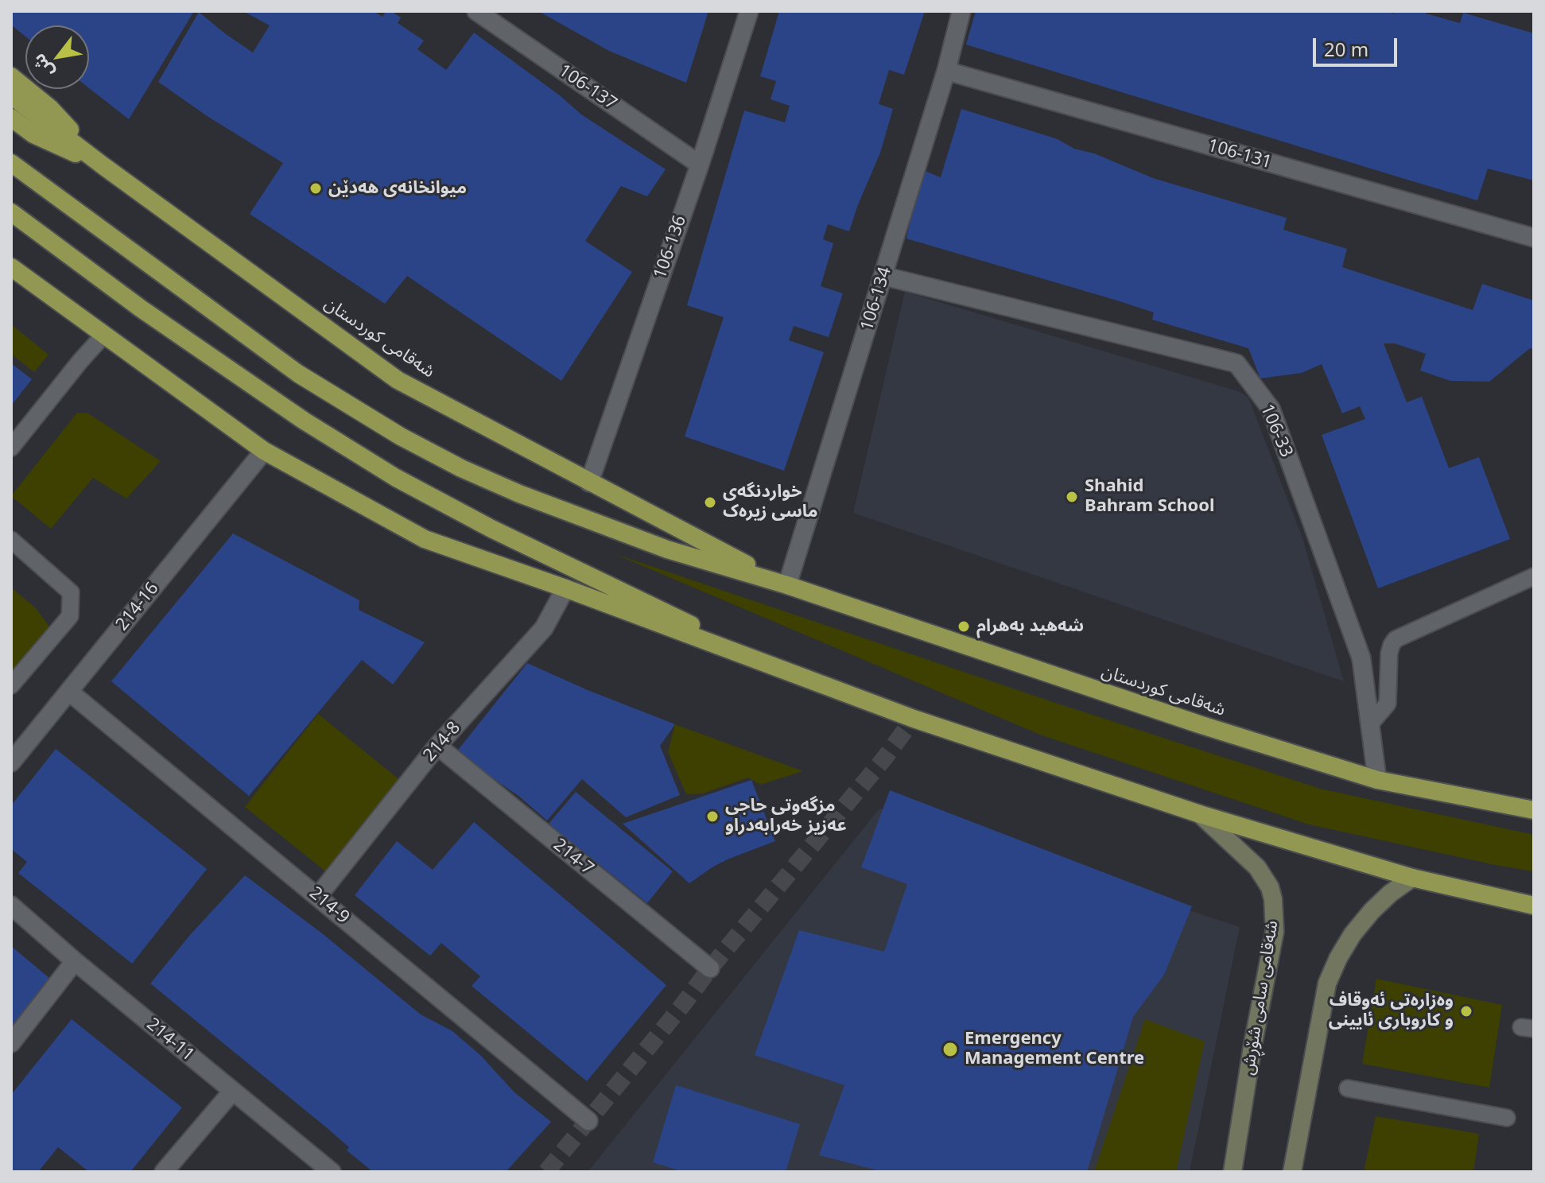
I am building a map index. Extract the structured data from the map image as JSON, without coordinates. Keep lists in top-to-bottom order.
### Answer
{
  "streets": {
    "highway": ["شەقامی کوردستان"],
    "main road": ["شەقامی سامی شۆڕش"],
    "street": [
      "106-137",
      "106-131",
      "106-136",
      "106-134",
      "106-33",
      "214-16",
      "214-8",
      "214-7",
      "214-9",
      "214-11"
    ]
  },
  "crossings": [
    ["106-137", "106-136"],
    ["106-131", "106-134"],
    ["106-136", "شەقامی کوردستان"],
    ["106-134", "شەقامی کوردستان"],
    ["106-134", "106-33"],
    ["شەقامی کوردستان", "106-33"],
    ["214-16", "214-9"],
    ["214-8", "214-7"],
    ["214-8", "214-9"]
  ],
  "places": [
    "میوانخانەی هەدێن",
    "Shahid Bahram School",
    "خواردنگەی ماسی زیرەک",
    "شەهید بەهرام",
    "مزگەوتی حاجی عەزیز خەرابەدراو",
    "وەزارەتی ئەوقاف و کاروباری ئایینی",
    "Emergency Management Centre"
  ],
  "scale_bar": "20 m",
  "north": "bottom left"
}
